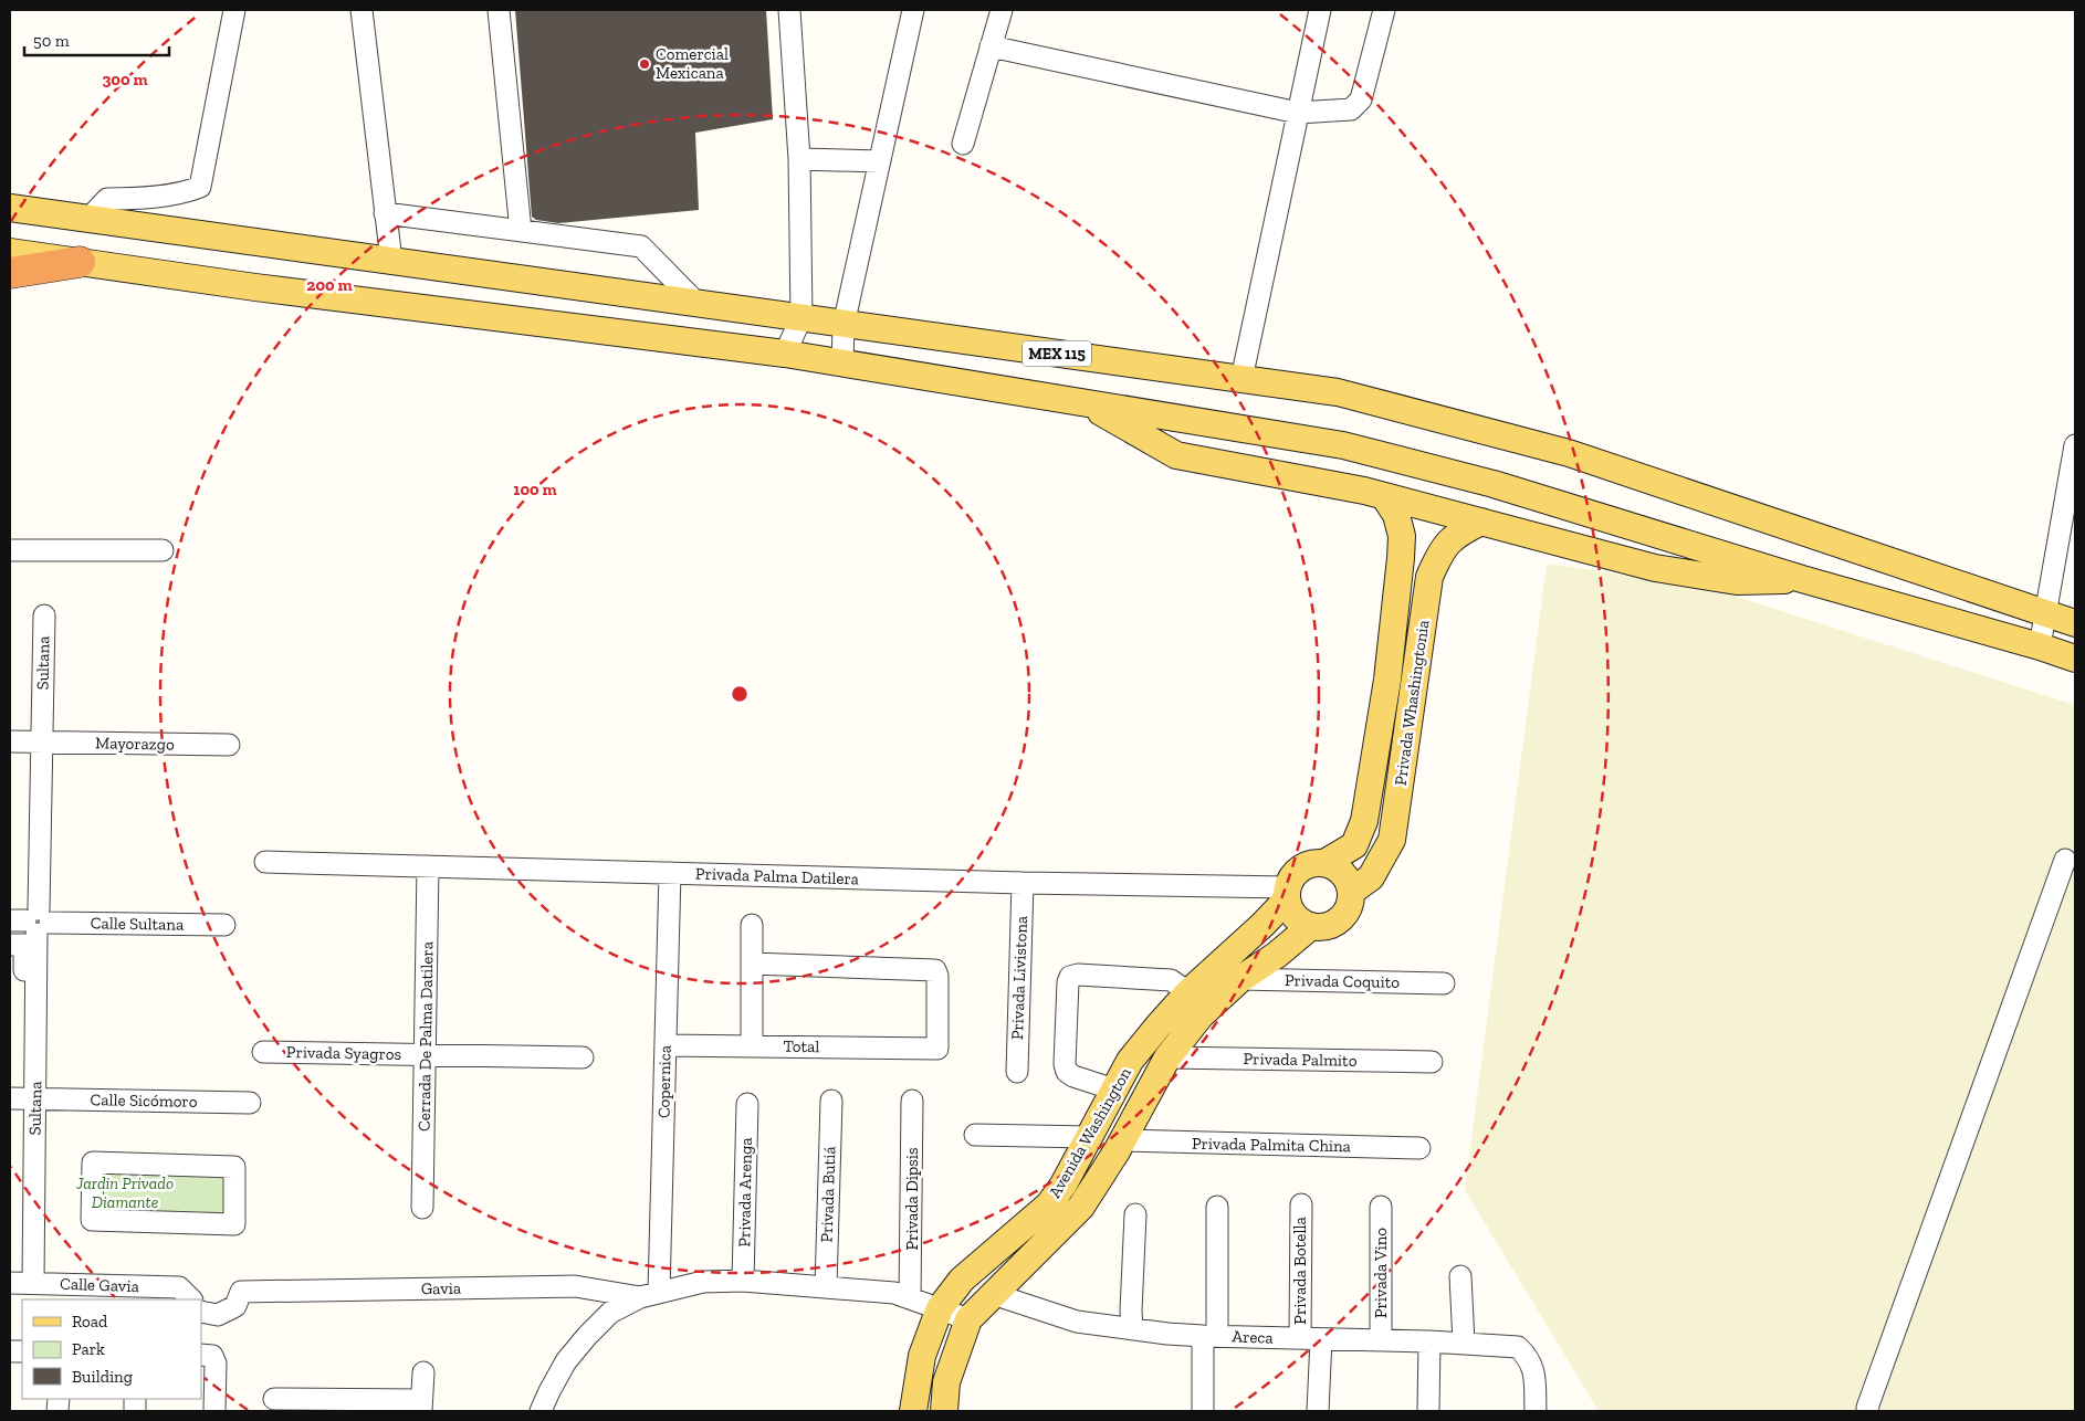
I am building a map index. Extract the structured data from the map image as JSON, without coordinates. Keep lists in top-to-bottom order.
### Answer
{
  "streets": {
    "main road": ["MEX 115", "Privada Whashingtonia", "Avenida Washington"],
    "street": [
      "Sultana",
      "Mayorazgo",
      "Privada Palma Datilera",
      "Calle Sultana",
      "Privada Livistona",
      "Privada Coquito",
      "Cerrada De Palma Datilera",
      "Total",
      "Privada Syagros",
      "Privada Palmito",
      "Copernica",
      "Calle Sicómoro",
      "Privada Palmita China",
      "Privada Arenga",
      "Privada Butiá",
      "Privada Dipsis",
      "Privada Botella",
      "Privada Vino",
      "Calle Gavia",
      "Gavia",
      "Areca"
    ]
  },
  "crossings": [
    ["Sultana", "Mayorazgo"],
    ["Sultana", "Calle Sultana"],
    ["Sultana", "Calle Sicómoro"],
    ["Sultana", "Calle Gavia"],
    ["Privada Whashingtonia", "Privada Palma Datilera"],
    ["Privada Whashingtonia", "Avenida Washington"],
    ["Privada Palma Datilera", "Privada Livistona"],
    ["Privada Palma Datilera", "Cerrada De Palma Datilera"],
    ["Privada Palma Datilera", "Copernica"],
    ["Privada Palma Datilera", "Avenida Washington"],
    ["Privada Coquito", "Avenida Washington"],
    ["Cerrada De Palma Datilera", "Privada Syagros"],
    ["Total", "Copernica"],
    ["Privada Palmito", "Avenida Washington"],
    ["Copernica", "Gavia"],
    ["Avenida Washington", "Privada Palmita China"],
    ["Avenida Washington", "Areca"],
    ["Privada Botella", "Areca"],
    ["Privada Vino", "Areca"]
  ],
  "parks": ["Jardin Privado Diamante"],
  "places": ["Comercial Mexicana"],
  "legend": ["Road", "Park", "Building"],
  "scale_bar": "50 m",
  "rings": ["300 m", "200 m", "100 m"]
}
